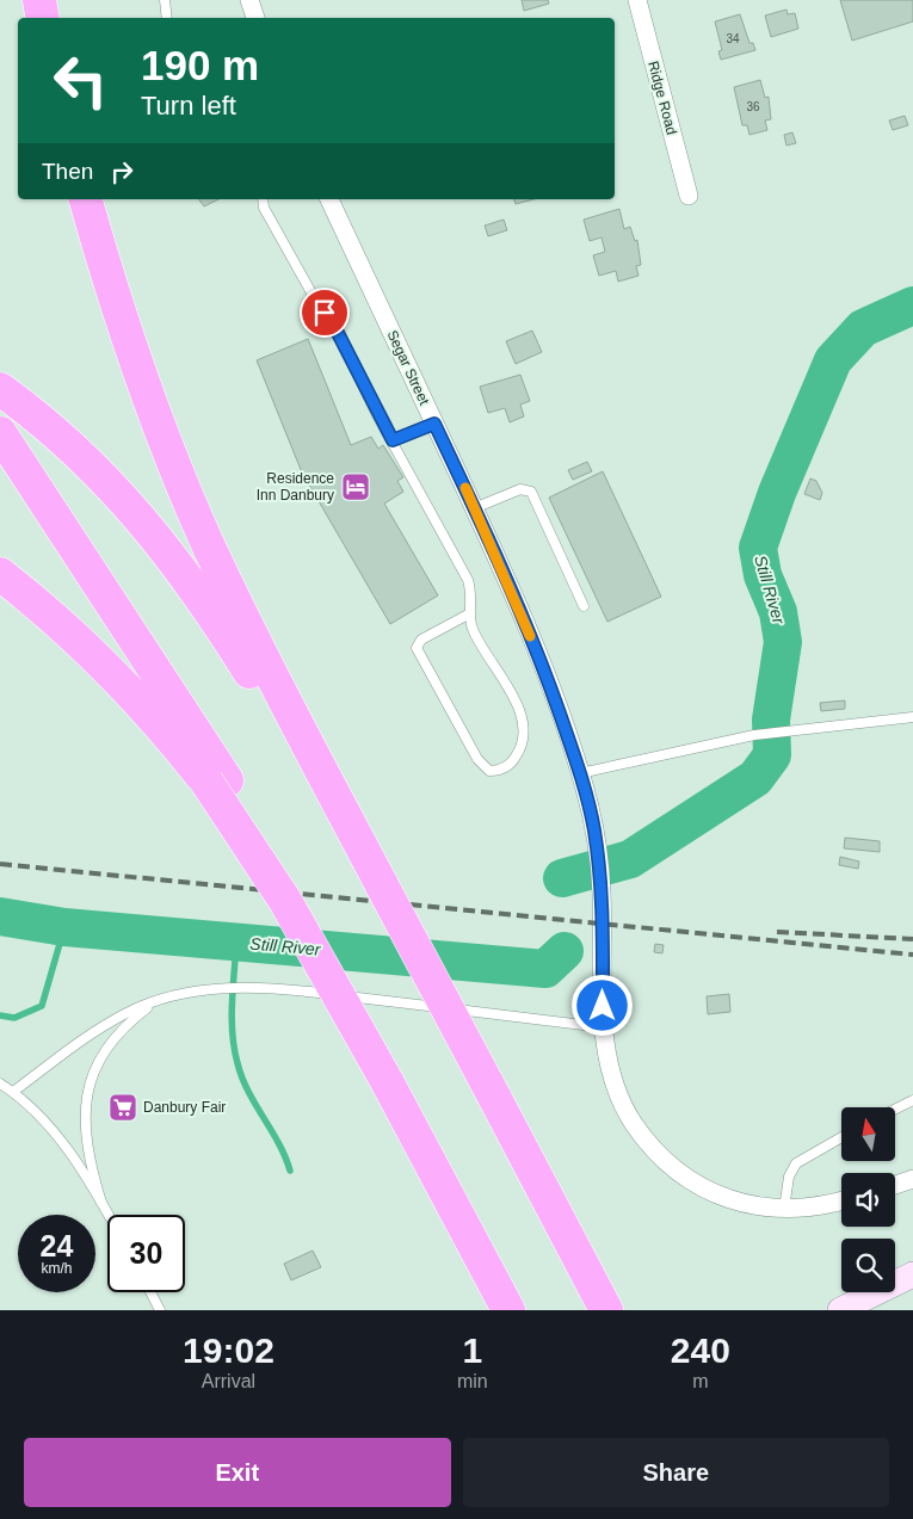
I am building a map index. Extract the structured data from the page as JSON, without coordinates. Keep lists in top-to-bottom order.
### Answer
{
  "streets": {
    "street": ["Ridge Road", "Segar Street"]
  },
  "water": ["Still River"],
  "places": {
    "hotel": ["Residence Inn Danbury"],
    "supermarket": ["Danbury Fair"]
  },
  "house_numbers": ["34", "36"],
  "north": "top",
  "page": {
    "turn": ["190 m", "Turn left"],
    "then": "Then",
    "speed": "24 km/h",
    "limit": "30",
    "eta": [
      "19:02",
      "Arrival",
      "1",
      "min",
      "240",
      "m"
    ],
    "buttons": ["Exit", "Share"]
  }
}
